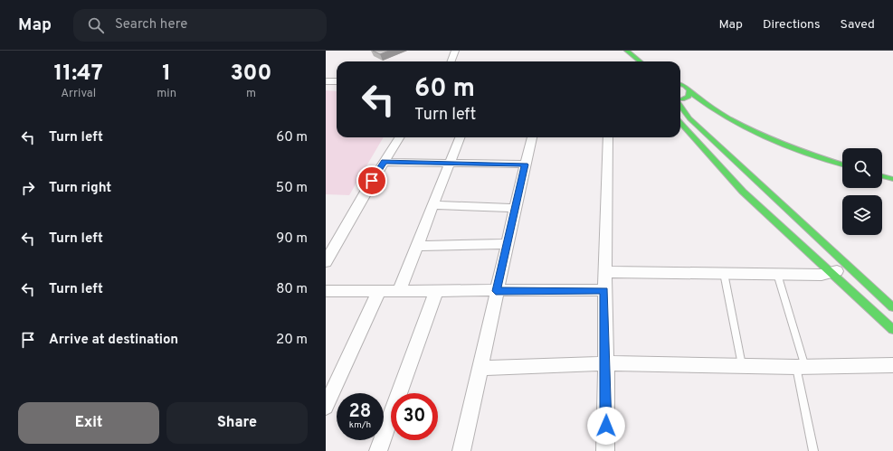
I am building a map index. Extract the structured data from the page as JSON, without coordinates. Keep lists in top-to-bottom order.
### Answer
{
  "page": {
    "header": "Map",
    "search": "Search here",
    "nav": ["Map", "Directions", "Saved"],
    "eta": [
      "11:47",
      "Arrival",
      "1",
      "min",
      "300",
      "m"
    ],
    "turn": ["60 m", "Turn left"],
    "list": [
      {
        "name": "Turn left",
        "value": "60 m"
      },
      {
        "name": "Turn right",
        "value": "50 m"
      },
      {
        "name": "Turn left",
        "value": "90 m"
      },
      {
        "name": "Turn left",
        "value": "80 m"
      },
      {
        "name": "Arrive at destination",
        "value": "20 m"
      }
    ],
    "speed": "28 km/h",
    "limit": "30",
    "buttons": ["Exit", "Share"]
  }
}
